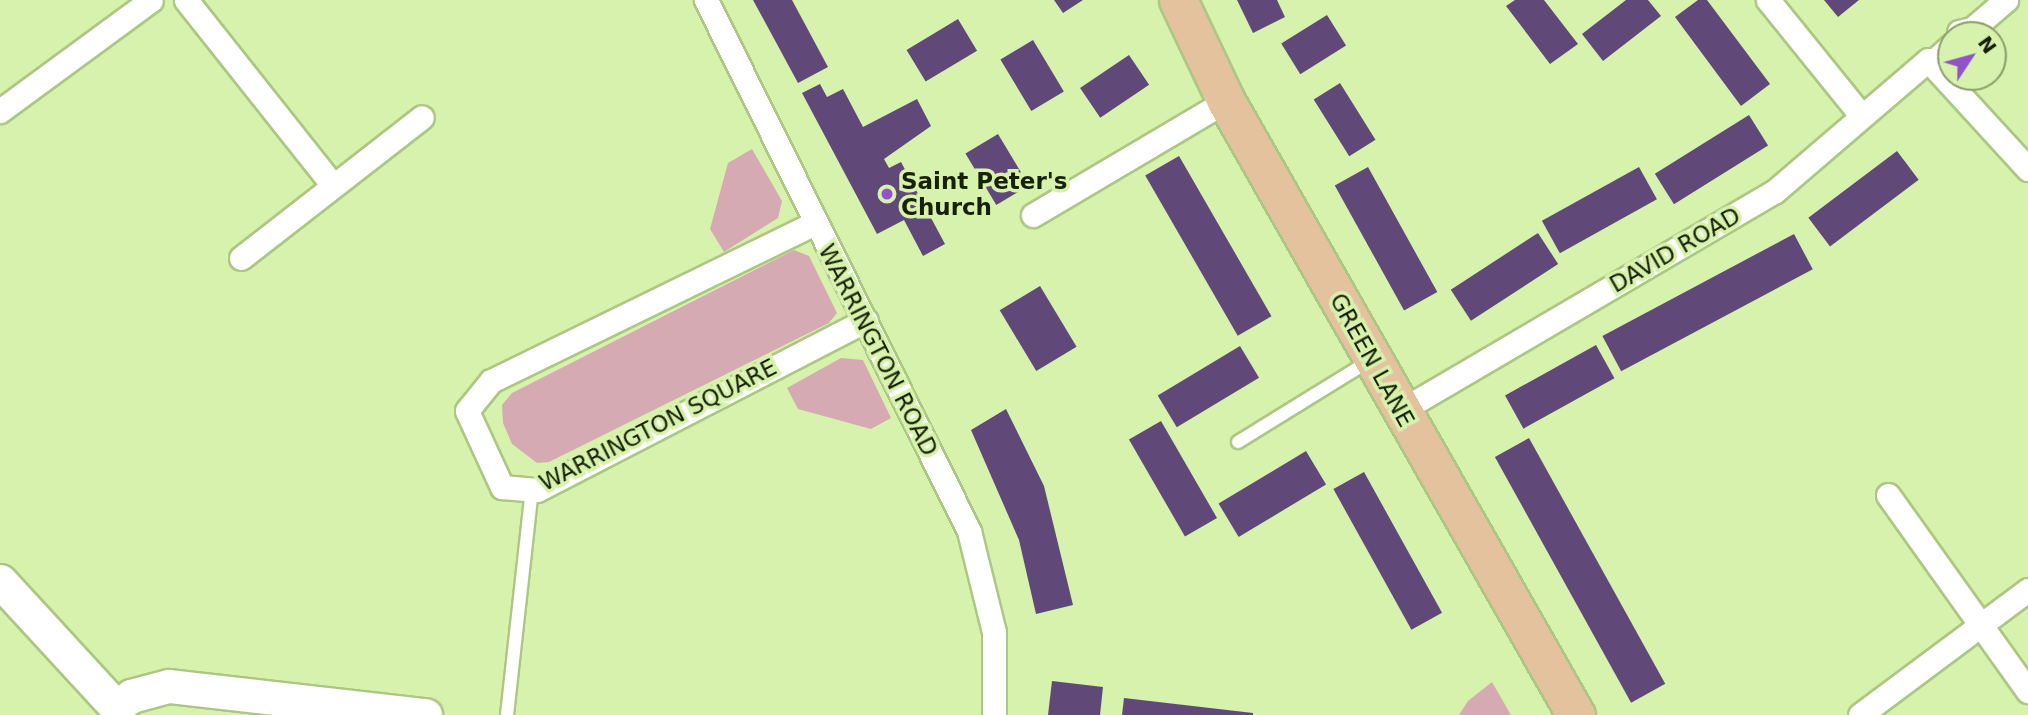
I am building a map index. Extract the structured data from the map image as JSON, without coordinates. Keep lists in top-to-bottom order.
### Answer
{
  "streets": {
    "main road": ["GREEN LANE"],
    "street": ["DAVID ROAD", "WARRINGTON ROAD", "WARRINGTON SQUARE"]
  },
  "crossings": [
    ["DAVID ROAD", "GREEN LANE"],
    ["WARRINGTON ROAD", "WARRINGTON SQUARE"]
  ],
  "places": ["Saint Peter's Church"],
  "north": "top right"
}
